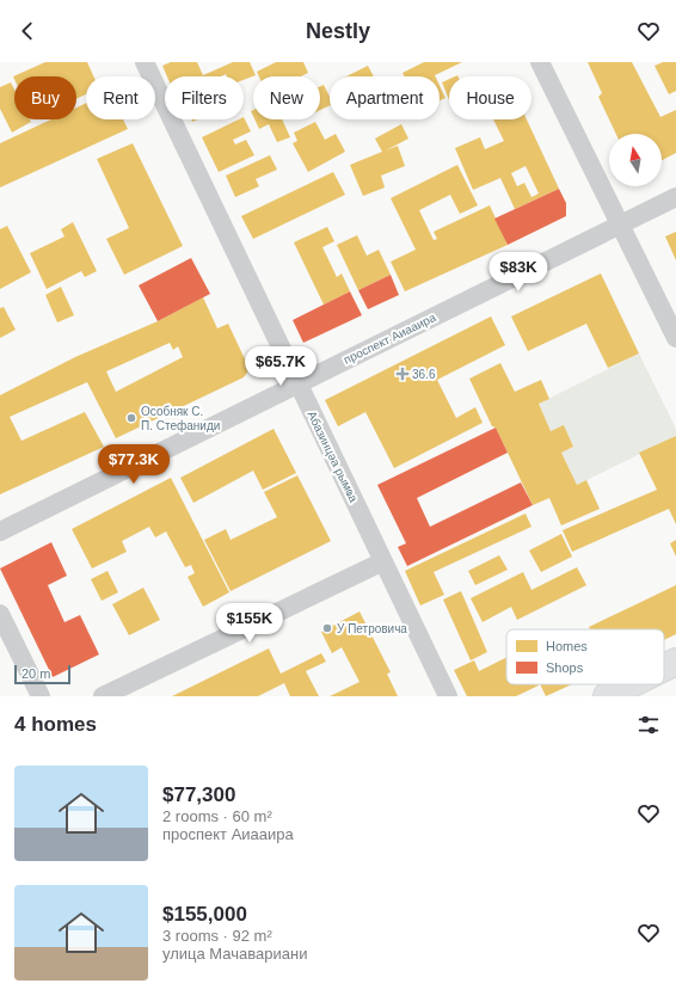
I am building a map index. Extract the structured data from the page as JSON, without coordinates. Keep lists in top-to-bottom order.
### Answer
{
  "streets": {
    "street": ["проспект Аиааира", "Абазинцәа рымҩа"]
  },
  "crossings": [
    ["проспект Аиааира", "Абазинцәа рымҩа"]
  ],
  "places": {
    "health": ["36.6"],
    "other": ["Особняк С. П. Стефаниди", "У Петровича"]
  },
  "legend": ["Homes", "Shops"],
  "scale_bar": "20 m",
  "north": "top",
  "page": {
    "header": "Nestly",
    "chip": [
      "Buy",
      "Rent",
      "Filters",
      "New",
      "Apartment",
      "House"
    ],
    "price": [
      "$83K",
      "$65.7K",
      "$77.3K",
      "$155K"
    ],
    "scale": "20 m",
    "heading": "4 homes",
    "list": [
      {
        "name": "$77,300",
        "note": "2 rooms · 60 m² · проспект Аиааира"
      },
      {
        "name": "$155,000",
        "note": "3 rooms · 92 m² · улица Мачавариани"
      }
    ]
  }
}
